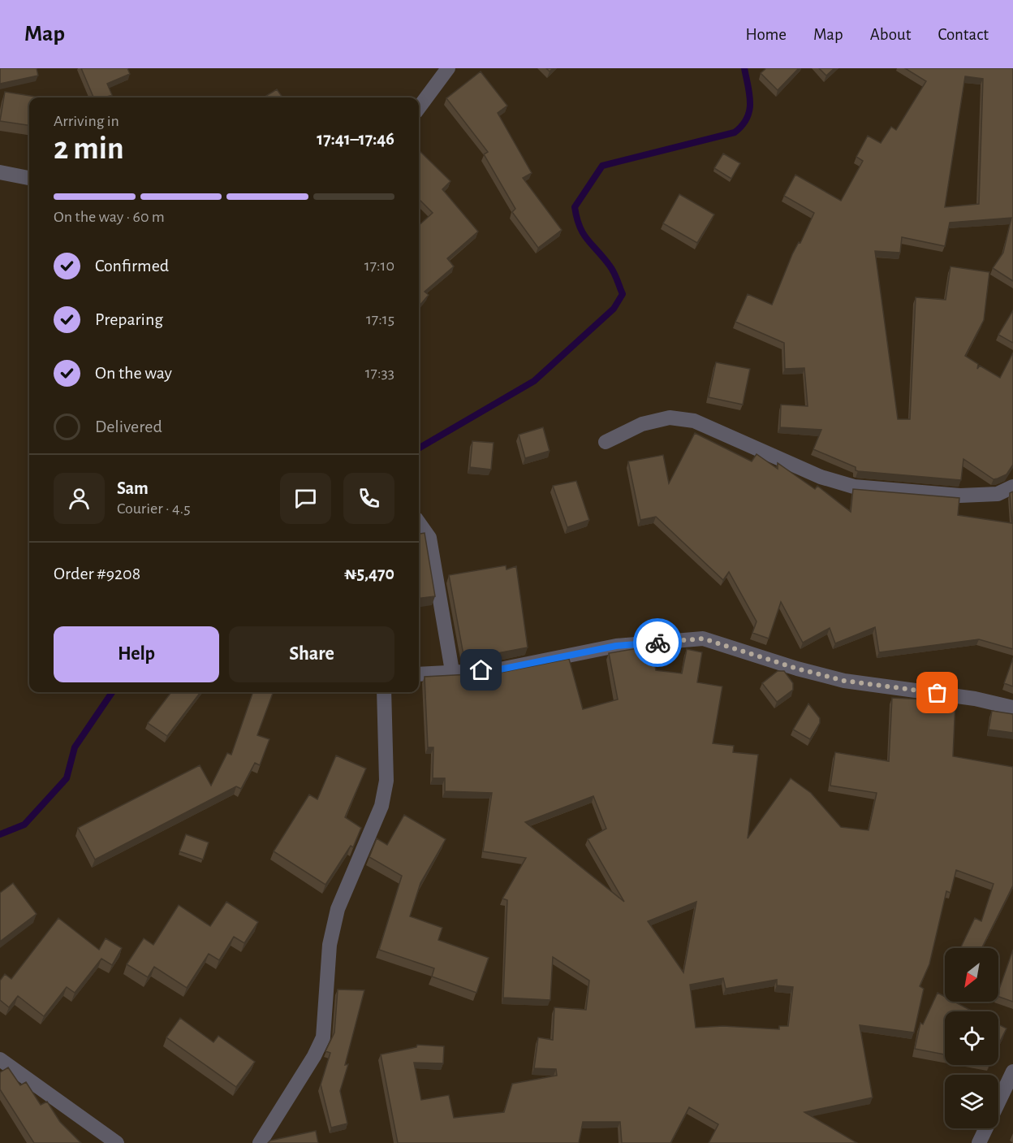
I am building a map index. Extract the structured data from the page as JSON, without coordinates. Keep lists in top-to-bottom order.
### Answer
{
  "north": "bottom left",
  "page": {
    "header": "Map",
    "nav": [
      "Home",
      "Map",
      "About",
      "Contact"
    ],
    "heading": ["2 min", "Arriving in", "17:41–17:46"],
    "panel": [
      "Sam",
      "Courier · 4.5",
      "Order #9208",
      "₦5,470"
    ],
    "bar": "On the way · 60 m",
    "list": [
      ["Confirmed", "17:10"],
      ["Preparing", "17:15"],
      ["On the way", "17:33"],
      "Delivered"
    ],
    "buttons": ["Help", "Share"]
  }
}
